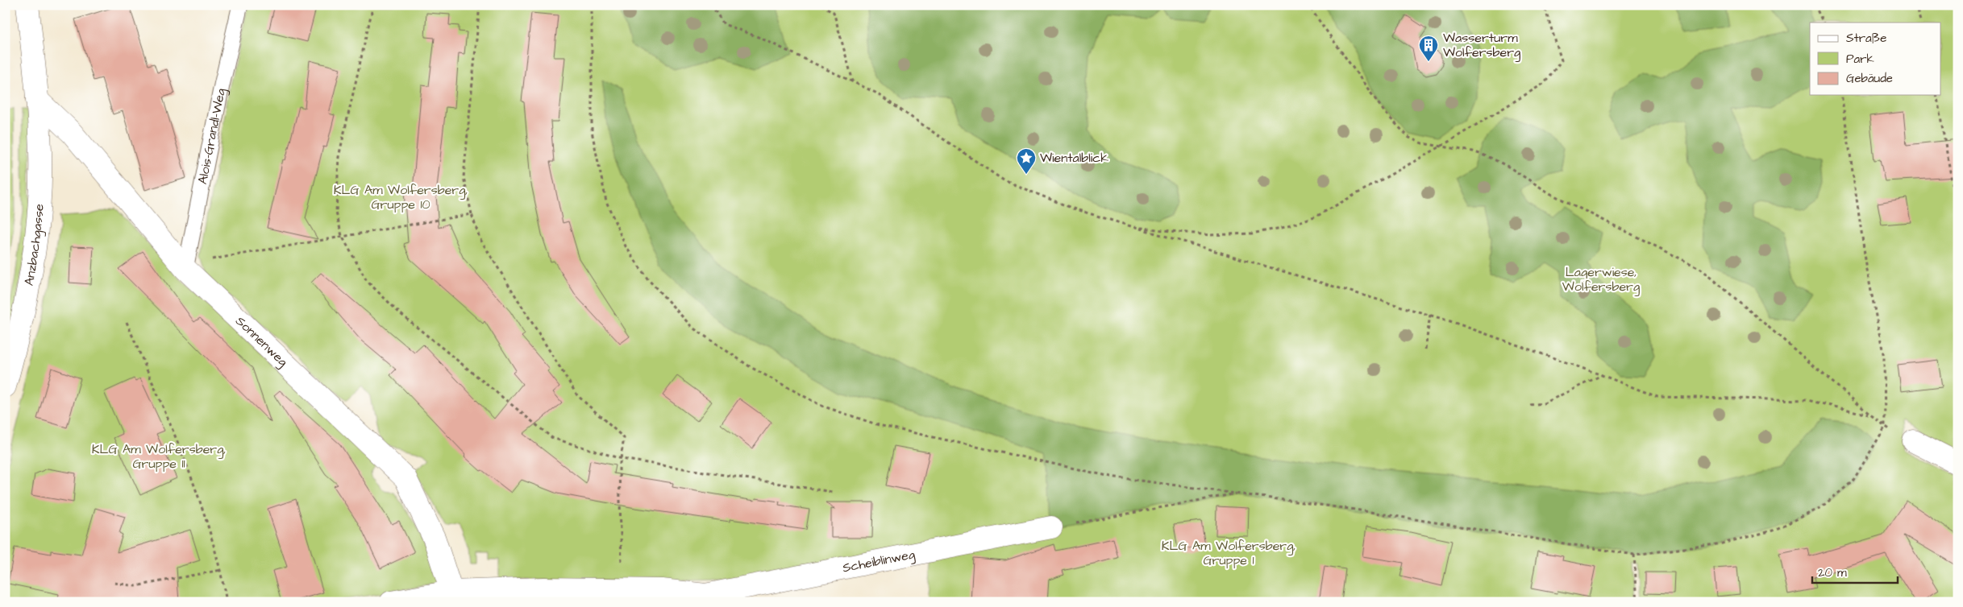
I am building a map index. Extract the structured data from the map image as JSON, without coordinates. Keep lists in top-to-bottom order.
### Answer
{
  "streets": {
    "street": ["Anzbachgasse", "Sonnenweg", "Scheiblinweg"],
    "lane": ["Alois-Grandl-Weg"]
  },
  "crossings": [
    ["Alois-Grandl-Weg", "Sonnenweg"],
    ["Anzbachgasse", "Sonnenweg"],
    ["Sonnenweg", "Scheiblinweg"]
  ],
  "parks": [
    "KLG Am Wolfersberg, Gruppe 10",
    "Lagerwiese, Wolfersberg",
    "KLG Am Wolfersberg, Gruppe 11",
    "KLG Am Wolfersberg, Gruppe 1"
  ],
  "places": {
    "building": ["Wasserturm Wolfersberg"],
    "place": ["Wientalblick"]
  },
  "legend": ["Straße", "Park", "Gebäude"],
  "scale_bar": "20 m"
}
